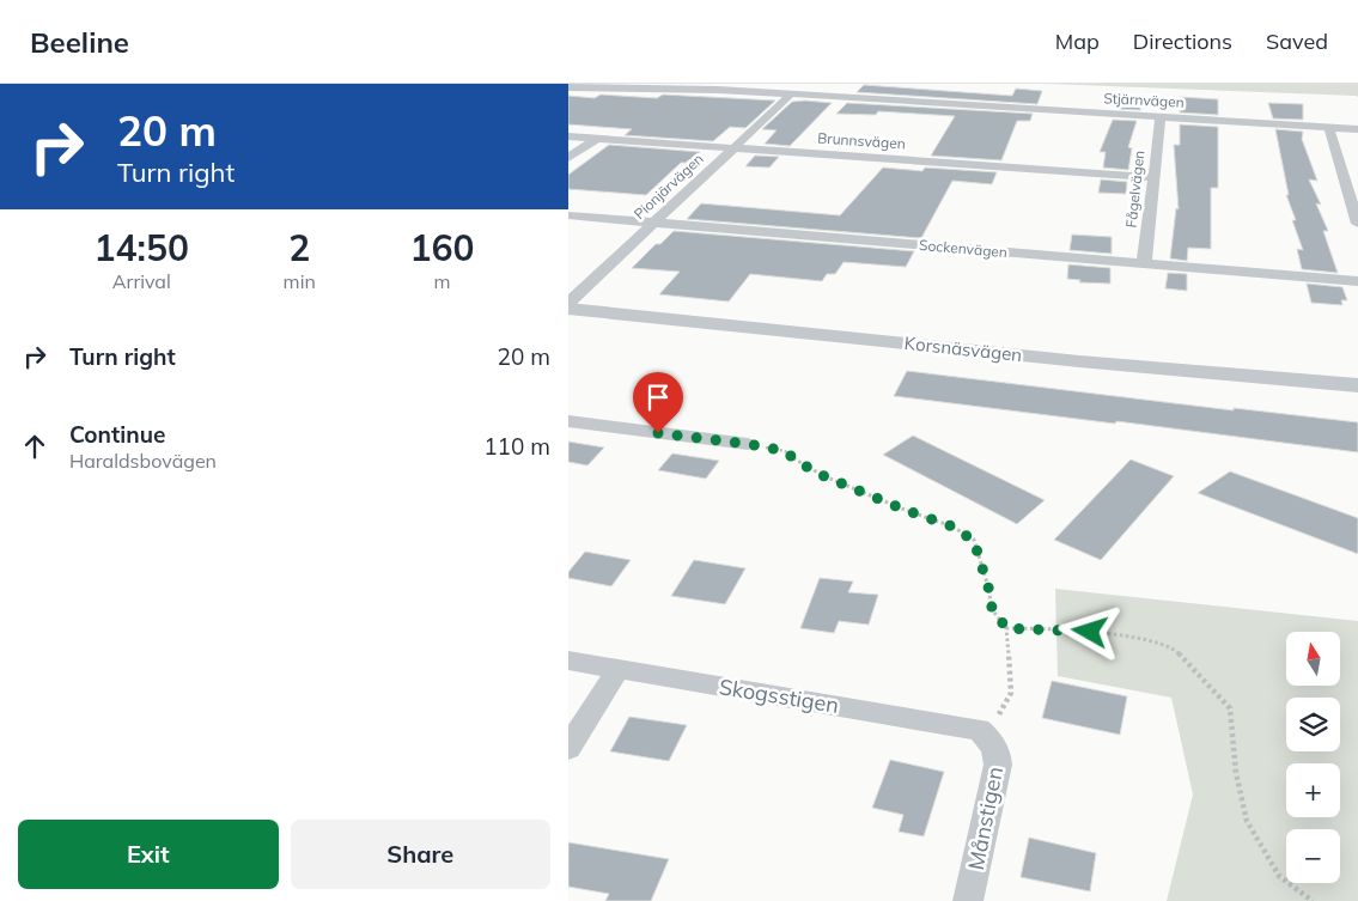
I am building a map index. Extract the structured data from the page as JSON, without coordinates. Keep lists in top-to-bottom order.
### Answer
{
  "streets": {
    "street": [
      "Stjärnvägen",
      "Brunnsvägen",
      "Pionjärvägen",
      "Fågelvägen",
      "Sockenvägen",
      "Korsnäsvägen",
      "Skogsstigen",
      "Månstigen"
    ]
  },
  "crossings": [
    ["Stjärnvägen", "Pionjärvägen"],
    ["Stjärnvägen", "Fågelvägen"],
    ["Brunnsvägen", "Pionjärvägen"],
    ["Brunnsvägen", "Fågelvägen"],
    ["Pionjärvägen", "Sockenvägen"],
    ["Fågelvägen", "Sockenvägen"],
    ["Skogsstigen", "Månstigen"]
  ],
  "north": "top",
  "page": {
    "header": "Beeline",
    "nav": ["Map", "Directions", "Saved"],
    "turn": ["20 m", "Turn right"],
    "eta": [
      "14:50",
      "Arrival",
      "2",
      "min",
      "160",
      "m"
    ],
    "list": [
      {
        "name": "Turn right",
        "value": "20 m"
      },
      {
        "name": "Continue",
        "note": "Haraldsbovägen",
        "value": "110 m"
      }
    ],
    "map_buttons": ["+", "−"],
    "buttons": ["Exit", "Share"]
  }
}
